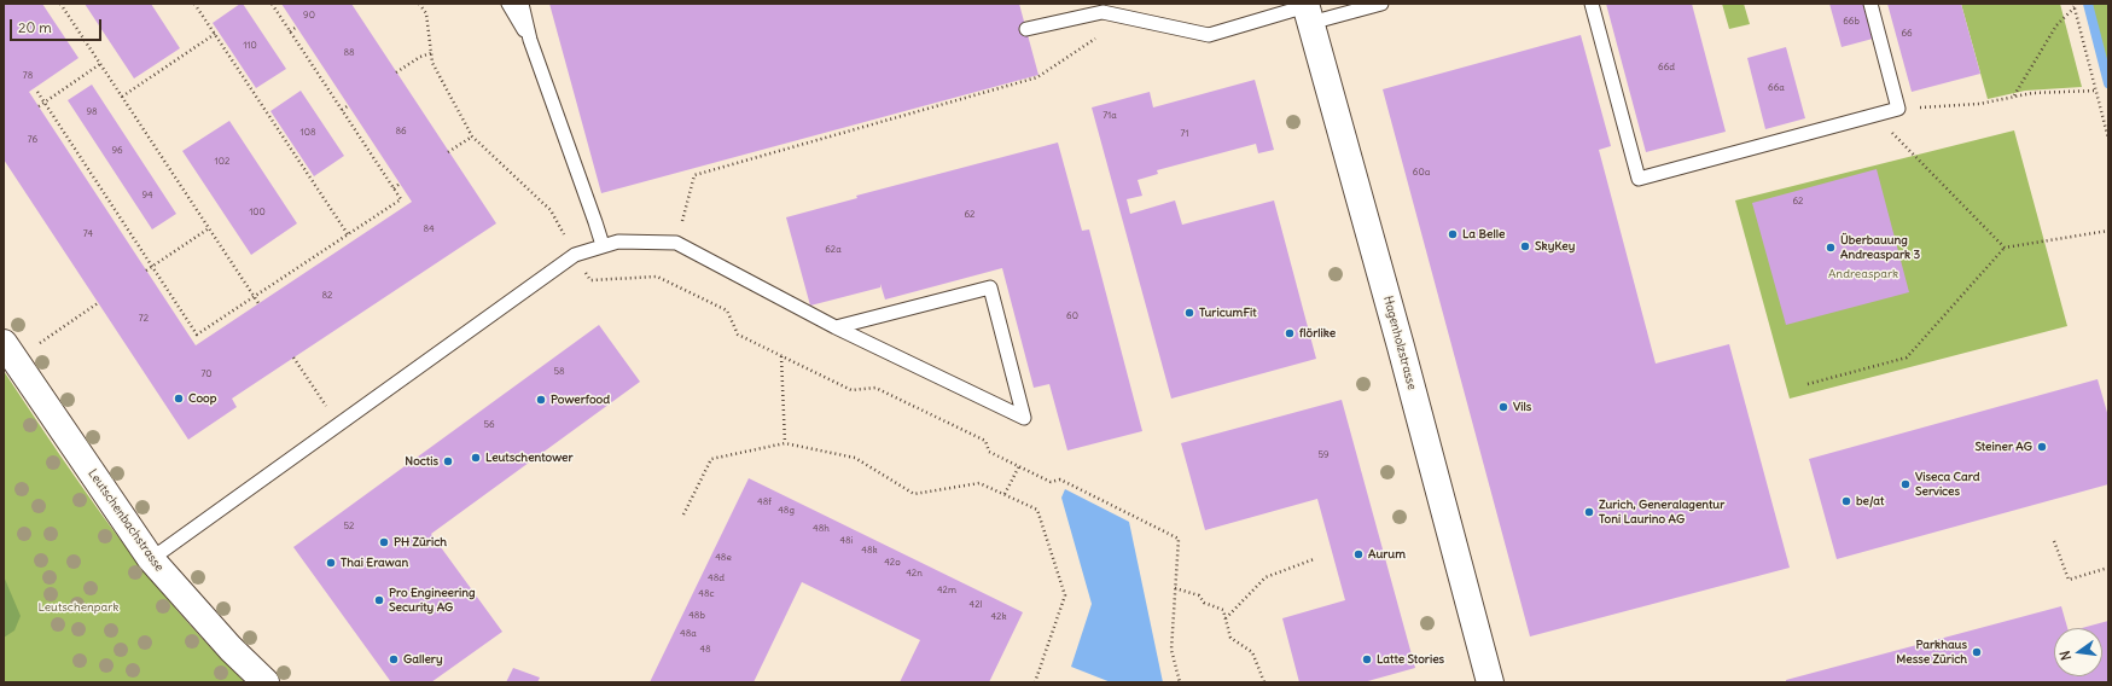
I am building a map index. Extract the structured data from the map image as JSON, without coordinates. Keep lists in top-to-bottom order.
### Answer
{
  "streets": {
    "street": ["Hagenholzstrasse", "Leutschenbachstrasse"]
  },
  "parks": ["Andreaspark", "Leutschenpark"],
  "places": [
    "La Belle",
    "SkyKey",
    "Überbauung Andreaspark 3",
    "TuricumFit",
    "flörlike",
    "Coop",
    "Powerfood",
    "Vils",
    "Steiner AG",
    "Leutschentower",
    "Noctis",
    "Viseca Card Services",
    "be/at",
    "Zurich, Generalagentur Toni Laurino AG",
    "PH Zürich",
    "Aurum",
    "Thai Erawan",
    "Pro Engineering Security AG",
    "Parkhaus Messe Zürich",
    "Gallery",
    "Latte Stories"
  ],
  "house_numbers": [
    "90",
    "66b",
    "66",
    "110",
    "88",
    "66d",
    "78",
    "66a",
    "98",
    "71a",
    "86",
    "108",
    "71",
    "76",
    "96",
    "102",
    "60a",
    "94",
    "62",
    "100",
    "62",
    "84",
    "74",
    "62a",
    "82",
    "60",
    "72",
    "58",
    "70",
    "56",
    "59",
    "48f",
    "48g",
    "52",
    "48h",
    "48i",
    "48k",
    "48e",
    "42o",
    "42n",
    "48d",
    "42m",
    "48c",
    "42l",
    "48b",
    "42k",
    "48a",
    "48"
  ],
  "scale_bar": "20 m",
  "north": "left"
}
